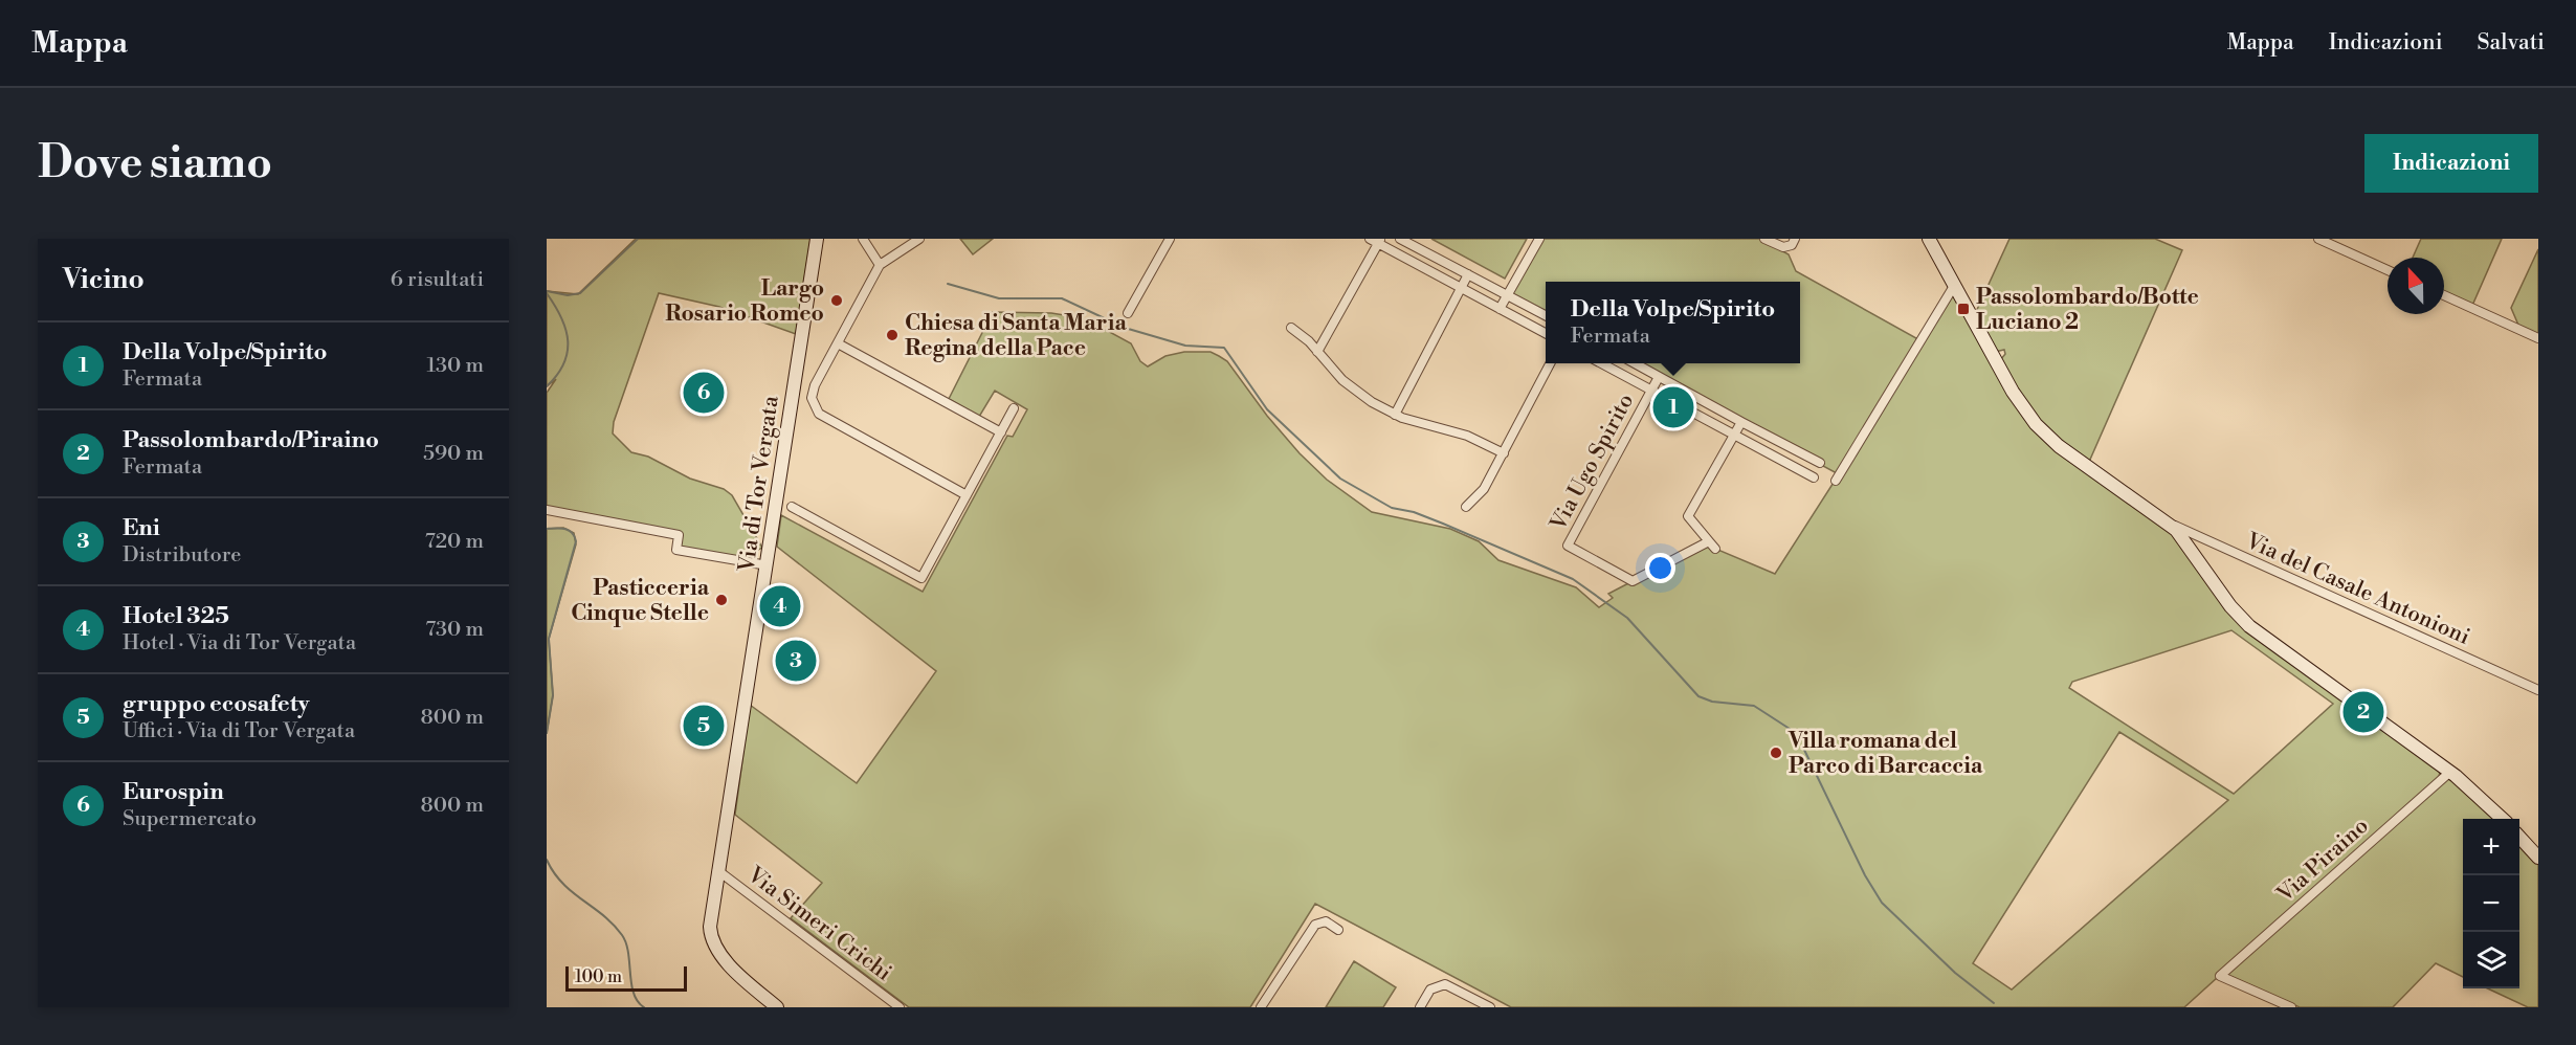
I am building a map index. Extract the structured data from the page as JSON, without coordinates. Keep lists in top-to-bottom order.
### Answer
{
  "streets": {
    "street": [
      "Via Ugo Spirito",
      "Via di Tor Vergata",
      "Via del Casale Antonioni",
      "Via Piraino",
      "Via Simeri Crichi"
    ]
  },
  "crossings": [
    ["Via di Tor Vergata", "Via Simeri Crichi"]
  ],
  "places": {
    "other": [
      "Largo Rosario Romeo",
      "Chiesa di Santa Maria Regina della Pace",
      "Pasticceria Cinque Stelle",
      "Villa romana del Parco di Barcaccia"
    ],
    "transit": ["Passolombardo/Botte Luciano 2"]
  },
  "scale_bar": "100 m",
  "north": "top",
  "page": {
    "header": "Mappa",
    "nav": ["Mappa", "Indicazioni", "Salvati"],
    "buttons": "Indicazioni",
    "title": "Dove siamo",
    "heading": ["Vicino", "6 risultati"],
    "popup": ["Della Volpe/Spirito", "Fermata"],
    "list": [
      {
        "mark": "1",
        "name": "Della Volpe/Spirito",
        "note": "Fermata",
        "value": "130 m"
      },
      {
        "mark": "2",
        "name": "Passolombardo/Piraino",
        "note": "Fermata",
        "value": "590 m"
      },
      {
        "mark": "3",
        "name": "Eni",
        "note": "Distributore",
        "value": "720 m"
      },
      {
        "mark": "4",
        "name": "Hotel 325",
        "note": "Hotel · Via di Tor Vergata",
        "value": "730 m"
      },
      {
        "mark": "5",
        "name": "gruppo ecosafety",
        "note": "Uffici · Via di Tor Vergata",
        "value": "800 m"
      },
      {
        "mark": "6",
        "name": "Eurospin",
        "note": "Supermercato",
        "value": "800 m"
      }
    ],
    "pins": [
      "6",
      "1",
      "4",
      "3",
      "2",
      "5"
    ],
    "map_buttons": ["+", "−"],
    "scale": "100 m"
  }
}
